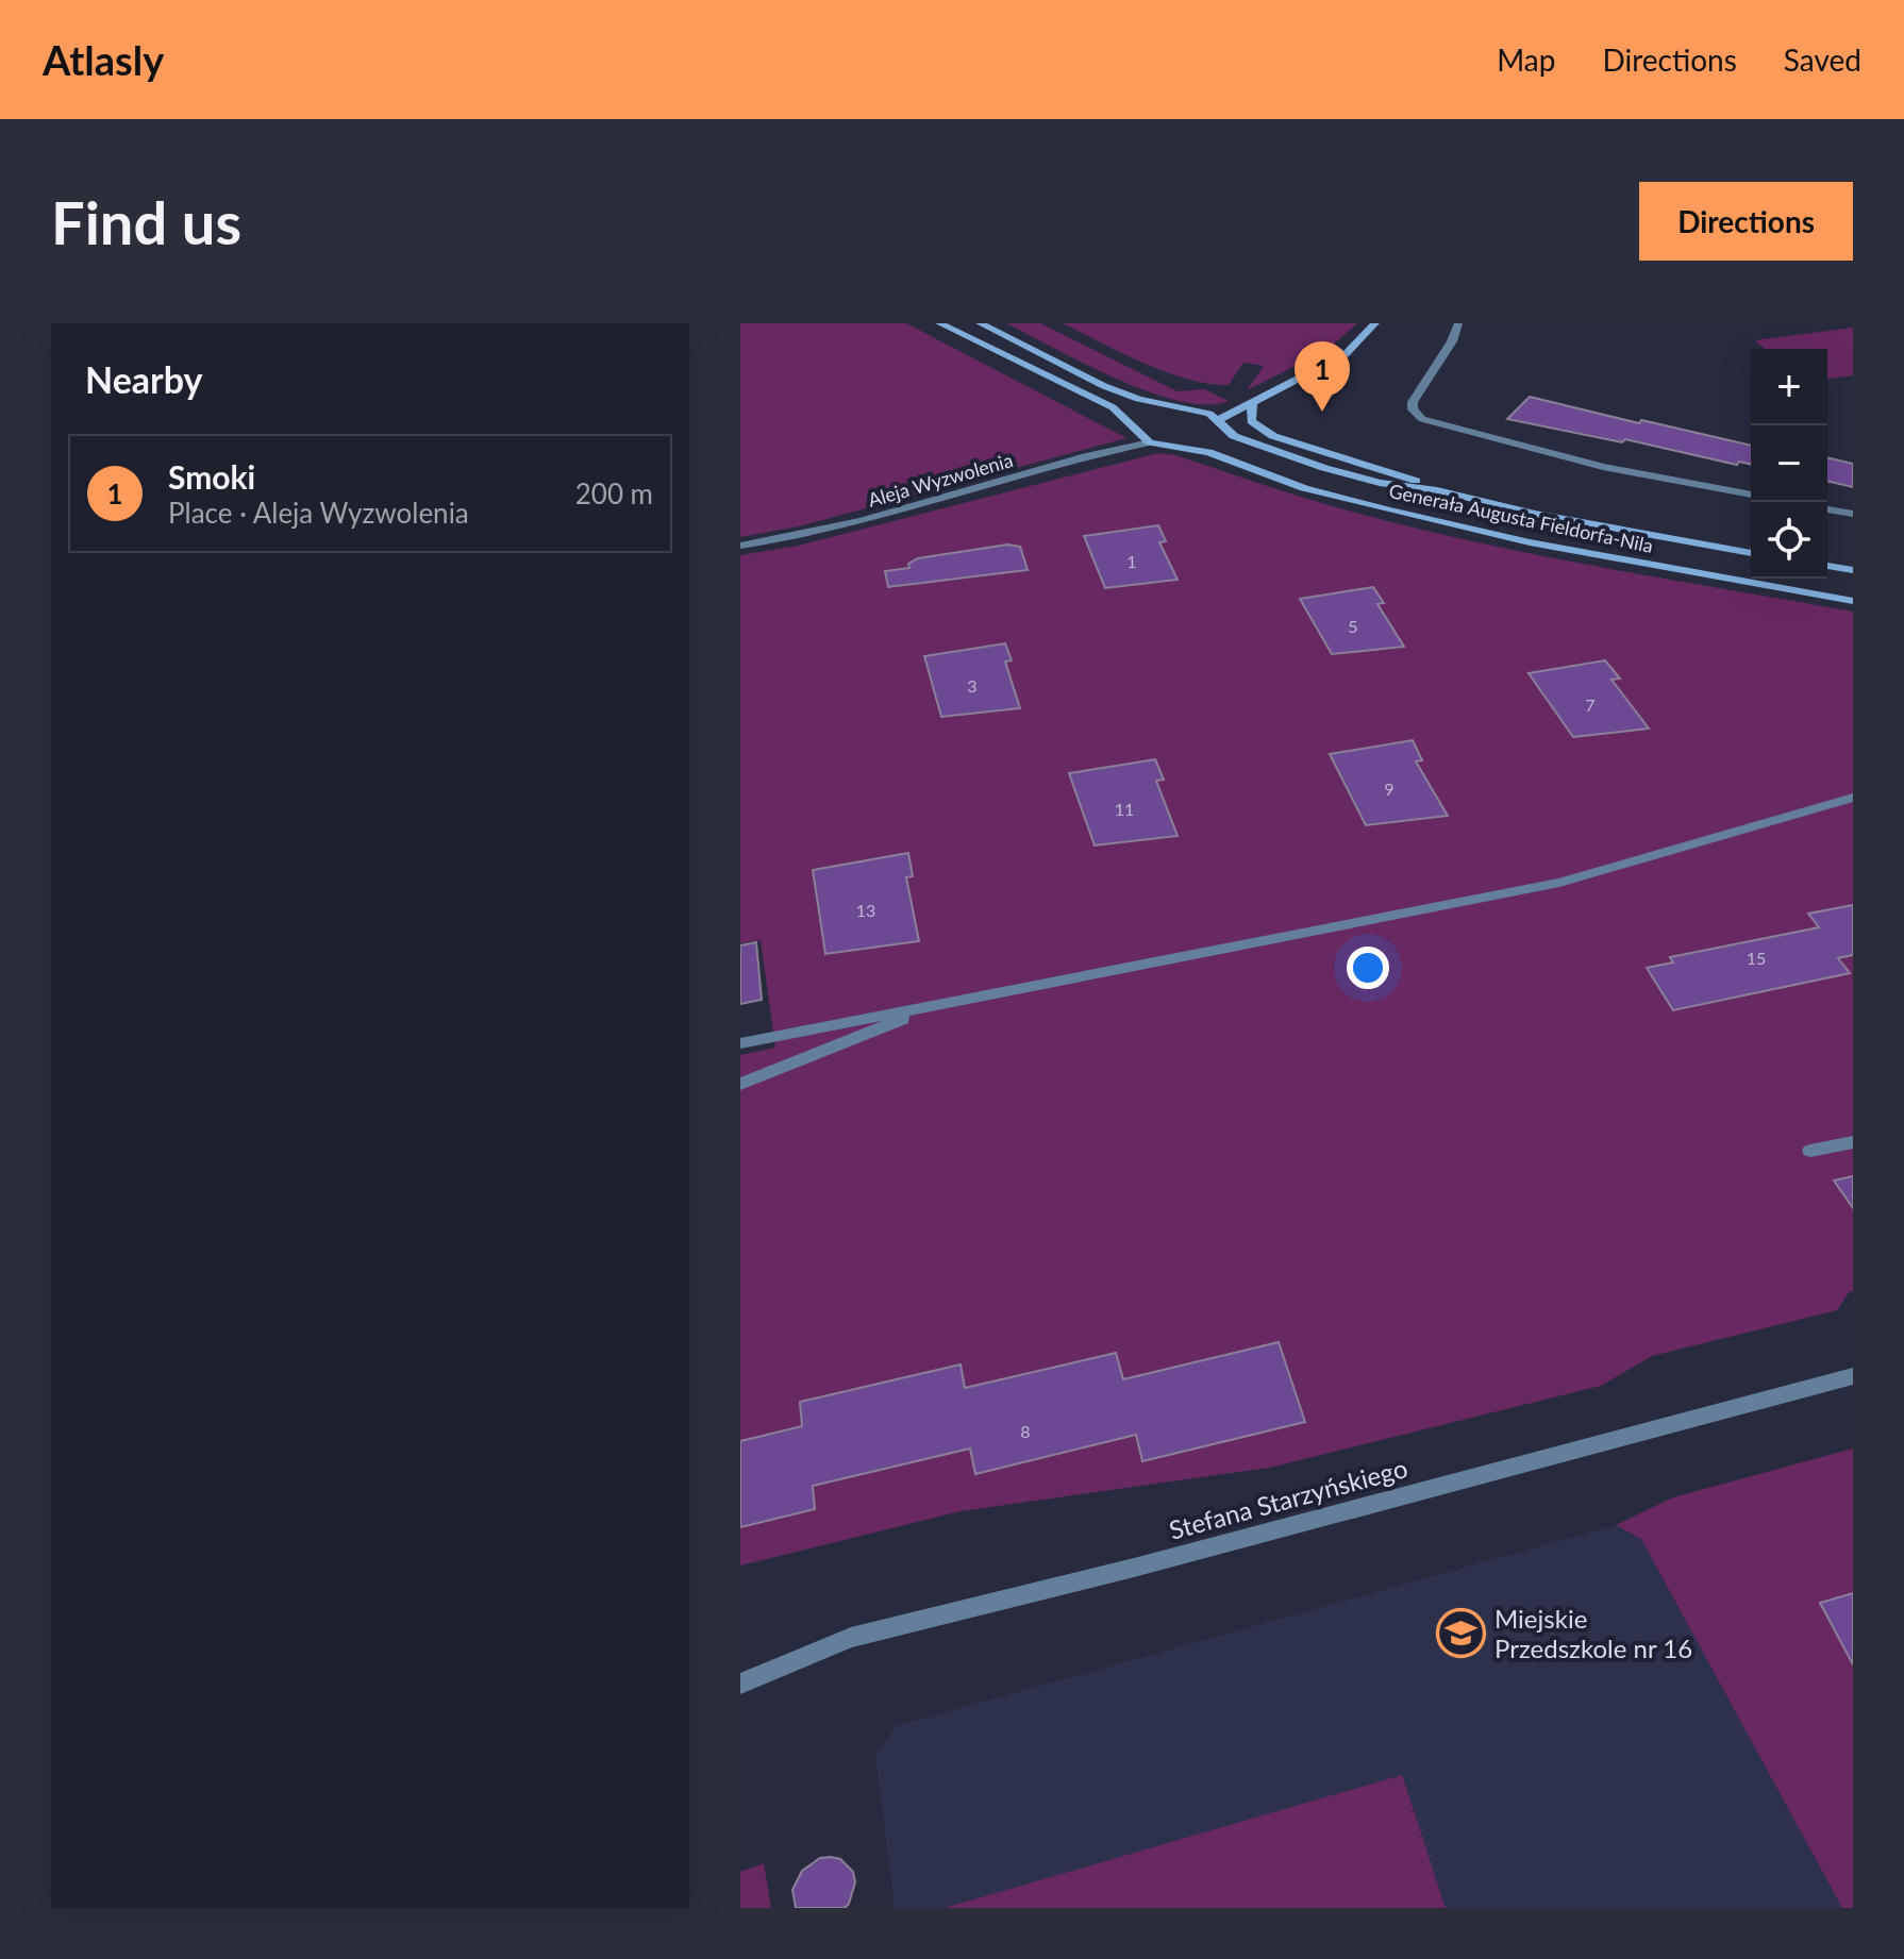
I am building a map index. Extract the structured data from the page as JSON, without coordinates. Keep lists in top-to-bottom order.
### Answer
{
  "streets": {
    "main road": ["Generała Augusta Fieldorfa-Nila"],
    "street": ["Aleja Wyzwolenia", "Stefana Starzyńskiego"]
  },
  "crossings": [
    ["Aleja Wyzwolenia", "Generała Augusta Fieldorfa-Nila"]
  ],
  "places": {
    "school or university": ["Miejskie Przedszkole nr 16"]
  },
  "house_numbers": [
    "1",
    "5",
    "3",
    "7",
    "9",
    "11",
    "13",
    "15",
    "8"
  ],
  "page": {
    "header": "Atlasly",
    "nav": ["Map", "Directions", "Saved"],
    "buttons": "Directions",
    "title": "Find us",
    "heading": "Nearby",
    "pins": "1",
    "map_buttons": ["+", "−"],
    "list": [
      {
        "mark": "1",
        "name": "Smoki",
        "note": "Place · Aleja Wyzwolenia",
        "value": "200 m"
      }
    ]
  }
}
